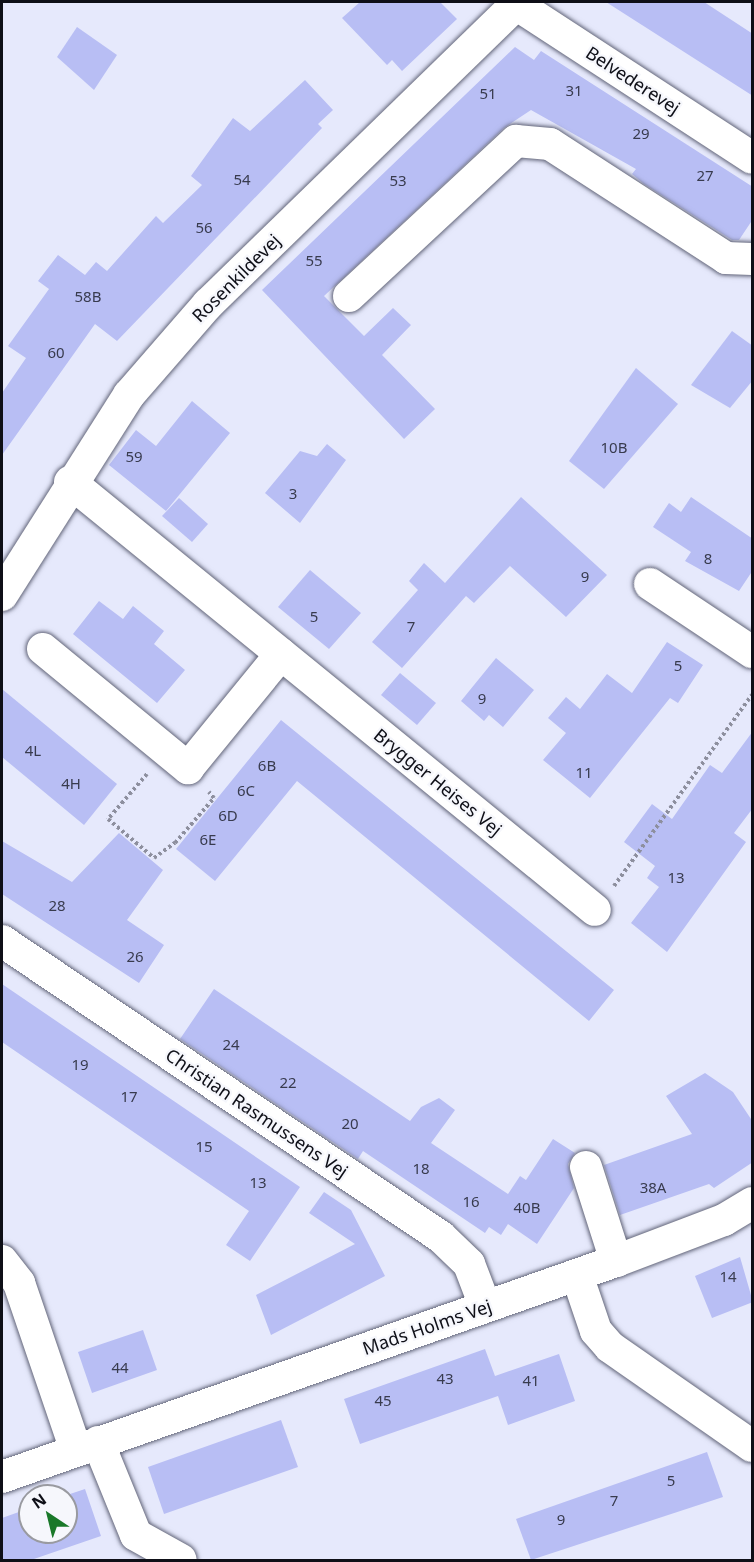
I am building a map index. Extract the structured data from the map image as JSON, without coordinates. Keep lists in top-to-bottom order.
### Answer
{
  "streets": {
    "street": [
      "Belvederevej",
      "Rosenkildevej",
      "Brygger Heises Vej",
      "Christian Rasmussens Vej",
      "Mads Holms Vej"
    ]
  },
  "crossings": [
    ["Belvederevej", "Rosenkildevej"],
    ["Rosenkildevej", "Brygger Heises Vej"],
    ["Christian Rasmussens Vej", "Mads Holms Vej"]
  ],
  "house_numbers": [
    "31",
    "51",
    "29",
    "27",
    "54",
    "53",
    "56",
    "55",
    "58B",
    "60",
    "10B",
    "59",
    "3",
    "8",
    "9",
    "5",
    "7",
    "5",
    "9",
    "4L",
    "6B",
    "11",
    "4H",
    "6C",
    "6D",
    "6E",
    "13",
    "28",
    "26",
    "24",
    "19",
    "22",
    "17",
    "20",
    "15",
    "18",
    "13",
    "38A",
    "16",
    "40B",
    "14",
    "44",
    "43",
    "41",
    "45",
    "5",
    "7",
    "9"
  ],
  "north": "top left"
}
